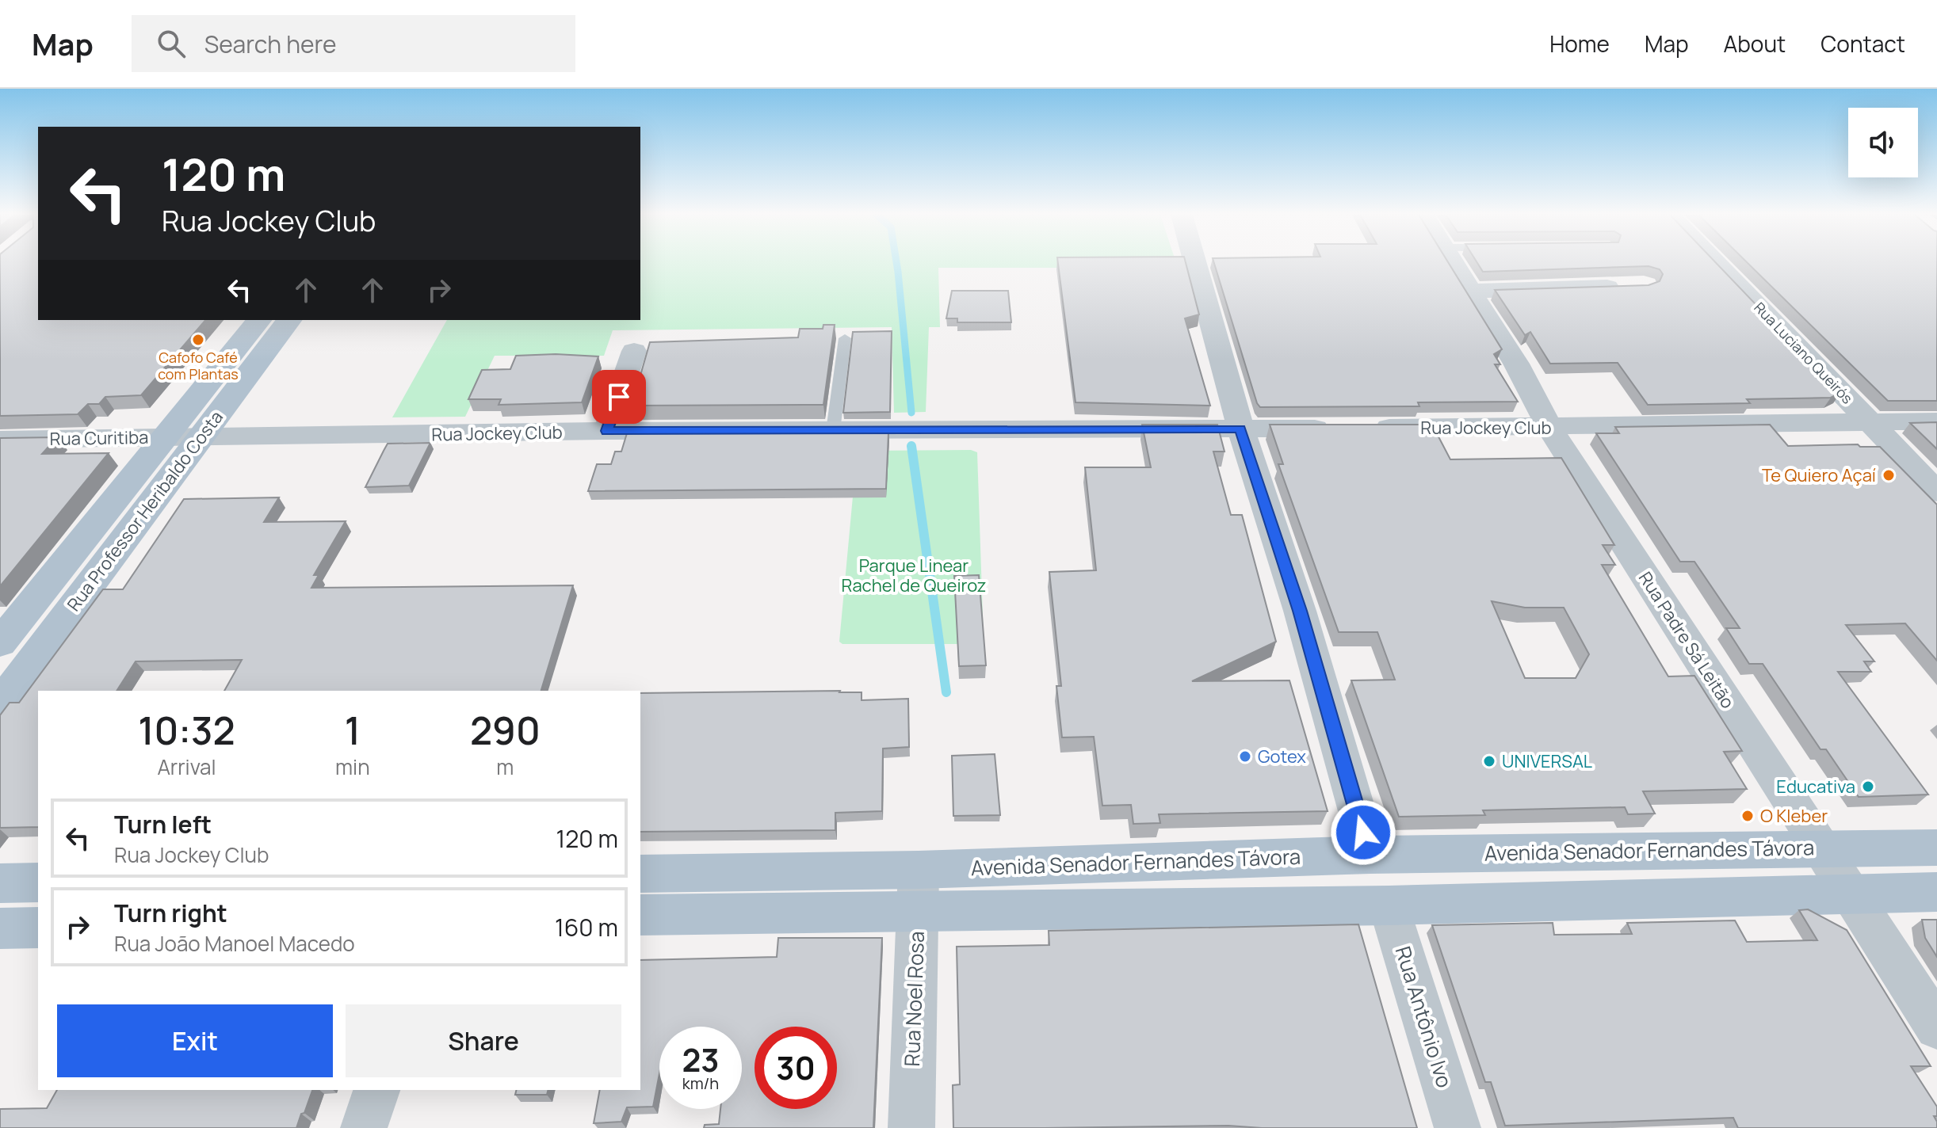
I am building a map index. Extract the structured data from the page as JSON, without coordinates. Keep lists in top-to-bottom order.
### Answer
{
  "streets": {
    "main road": ["Rua Professor Heribaldo Costa", "Avenida Senador Fernandes Távora"],
    "street": [
      "Rua Luciano Queirós",
      "Rua Jockey Club",
      "Rua Curitiba",
      "Rua Padre Sá Leitão",
      "Rua Noel Rosa",
      "Rua Antônio Ivo"
    ]
  },
  "crossings": [
    ["Rua Luciano Queirós", "Rua Jockey Club"],
    ["Rua Jockey Club", "Rua Curitiba"],
    ["Rua Jockey Club", "Rua Professor Heribaldo Costa"],
    ["Rua Jockey Club", "Rua Padre Sá Leitão"],
    ["Rua Curitiba", "Rua Professor Heribaldo Costa"],
    ["Rua Padre Sá Leitão", "Avenida Senador Fernandes Távora"],
    ["Avenida Senador Fernandes Távora", "Rua Noel Rosa"],
    ["Avenida Senador Fernandes Távora", "Rua Antônio Ivo"]
  ],
  "parks": ["Parque Linear Rachel de Queiroz"],
  "places": [
    "Cafofo Café com Plantas",
    "Te Quiero Açaí",
    "Gotex",
    "UNIVERSAL",
    "Educativa",
    "O Kleber"
  ],
  "page": {
    "header": "Map",
    "search": "Search here",
    "nav": [
      "Home",
      "Map",
      "About",
      "Contact"
    ],
    "turn": ["120 m", "Rua Jockey Club"],
    "eta": [
      "10:32",
      "Arrival",
      "1",
      "min",
      "290",
      "m"
    ],
    "list": [
      {
        "name": "Turn left",
        "note": "Rua Jockey Club",
        "value": "120 m"
      },
      {
        "name": "Turn right",
        "note": "Rua João Manoel Macedo",
        "value": "160 m"
      }
    ],
    "buttons": ["Exit", "Share"],
    "speed": "23 km/h",
    "limit": "30"
  }
}
